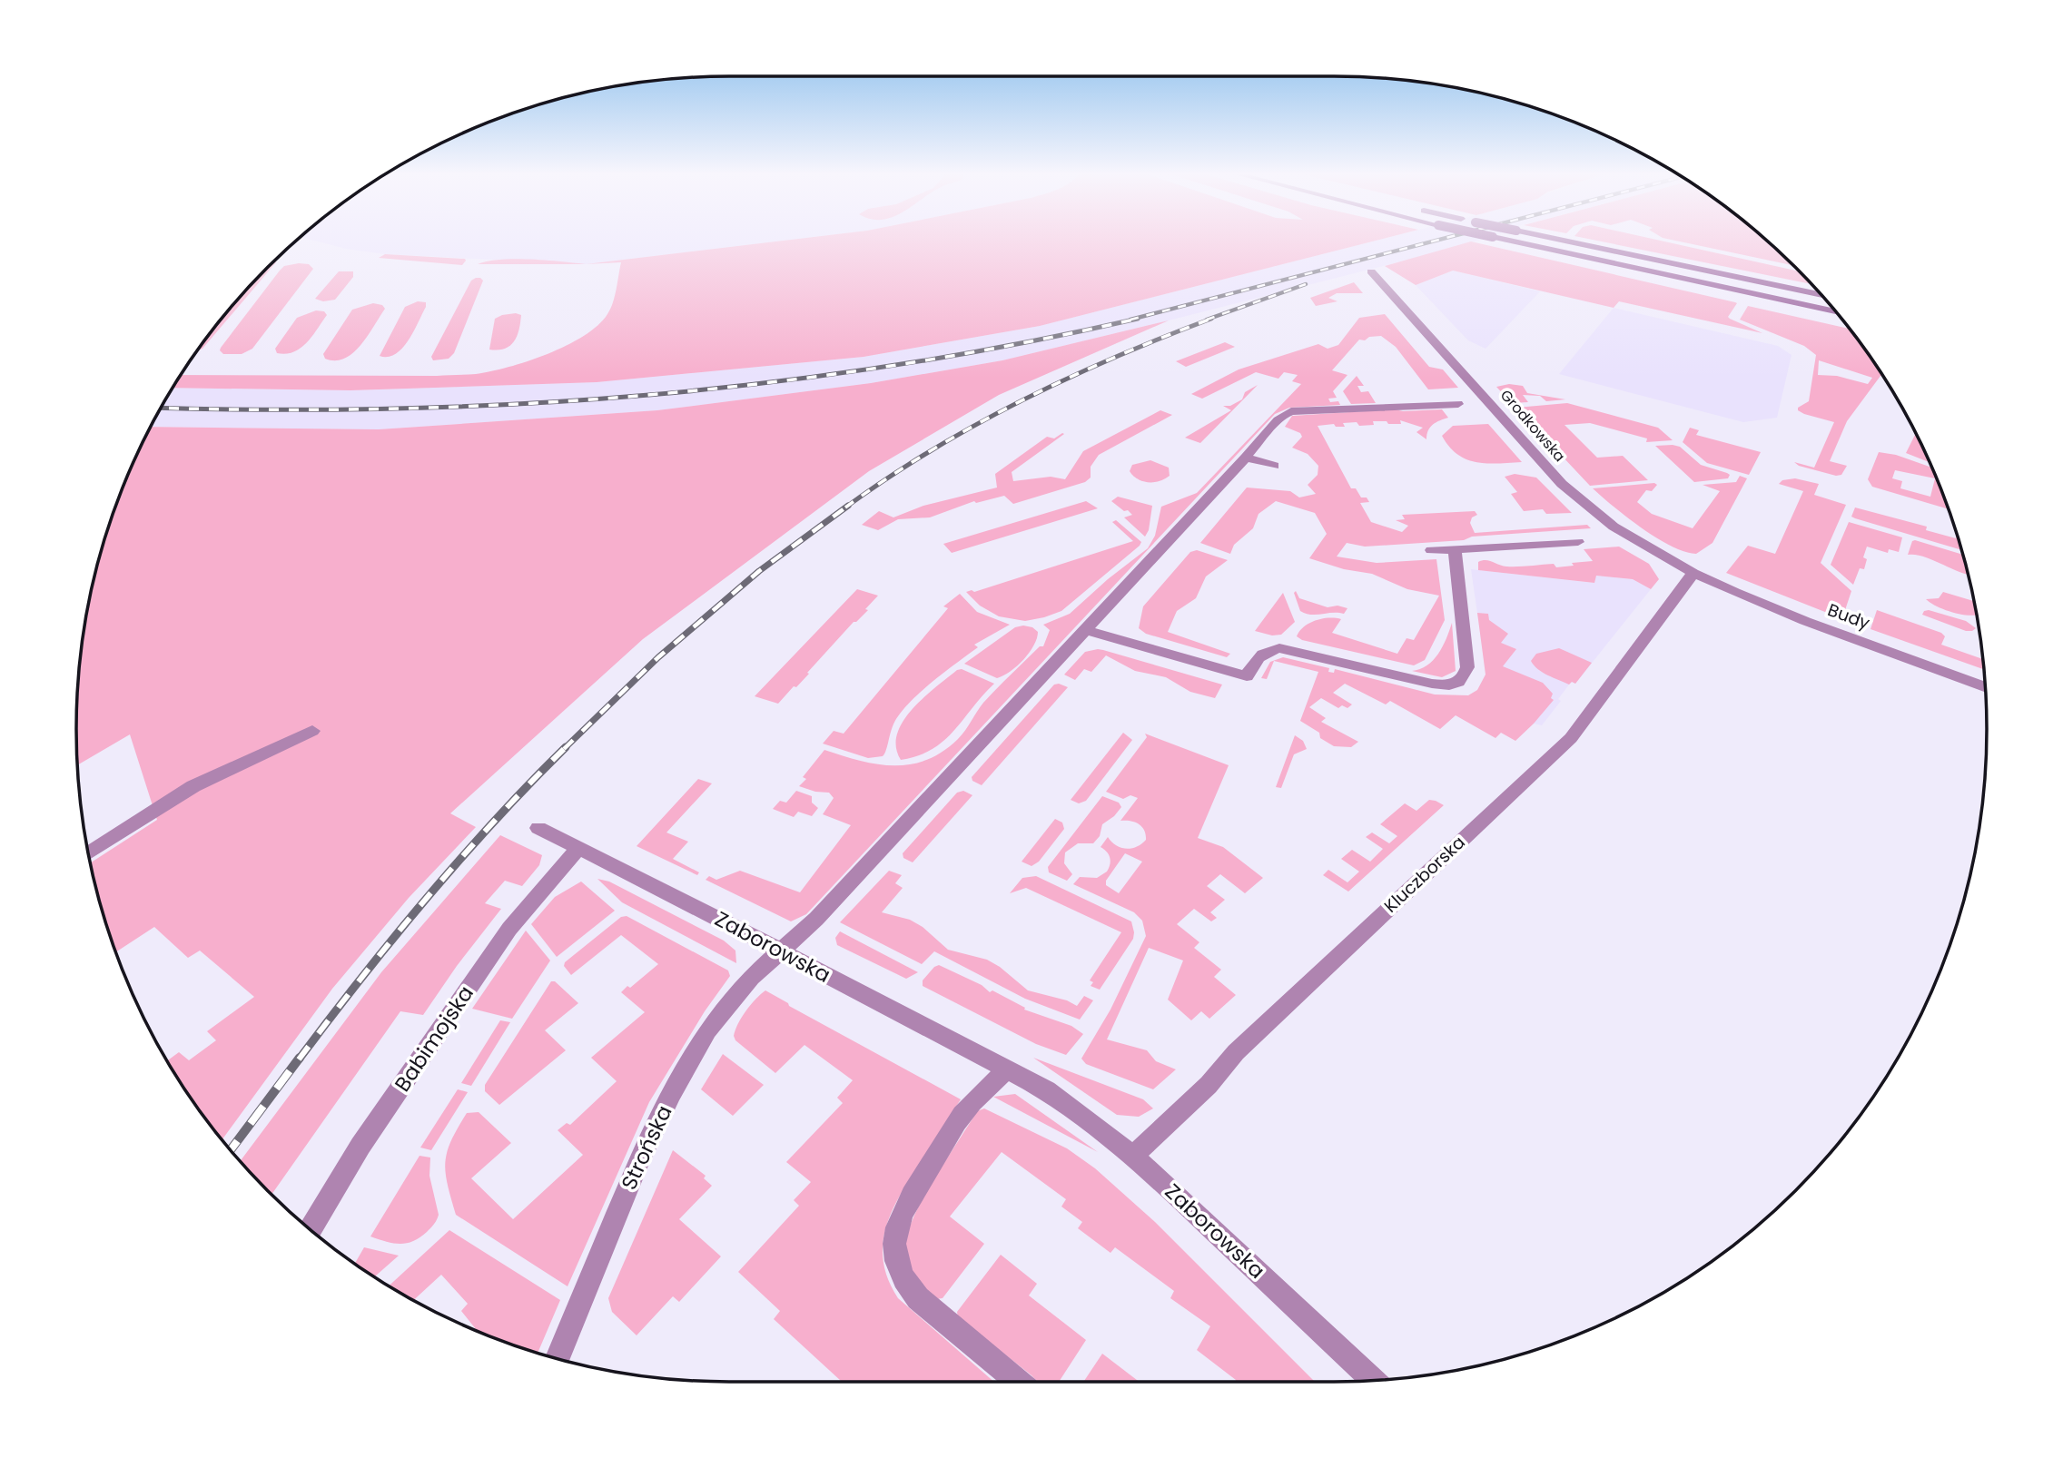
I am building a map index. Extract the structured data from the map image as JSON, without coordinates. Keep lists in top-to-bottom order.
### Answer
{
  "streets": {
    "street": [
      "Grodkowska",
      "Budy",
      "Kluczborska",
      "Zaborowska",
      "Babimojska",
      "Strońska"
    ]
  },
  "crossings": [
    ["Grodkowska", "Budy"],
    ["Grodkowska", "Kluczborska"],
    ["Budy", "Kluczborska"],
    ["Kluczborska", "Zaborowska"],
    ["Zaborowska", "Babimojska"],
    ["Zaborowska", "Strońska"]
  ]
}
